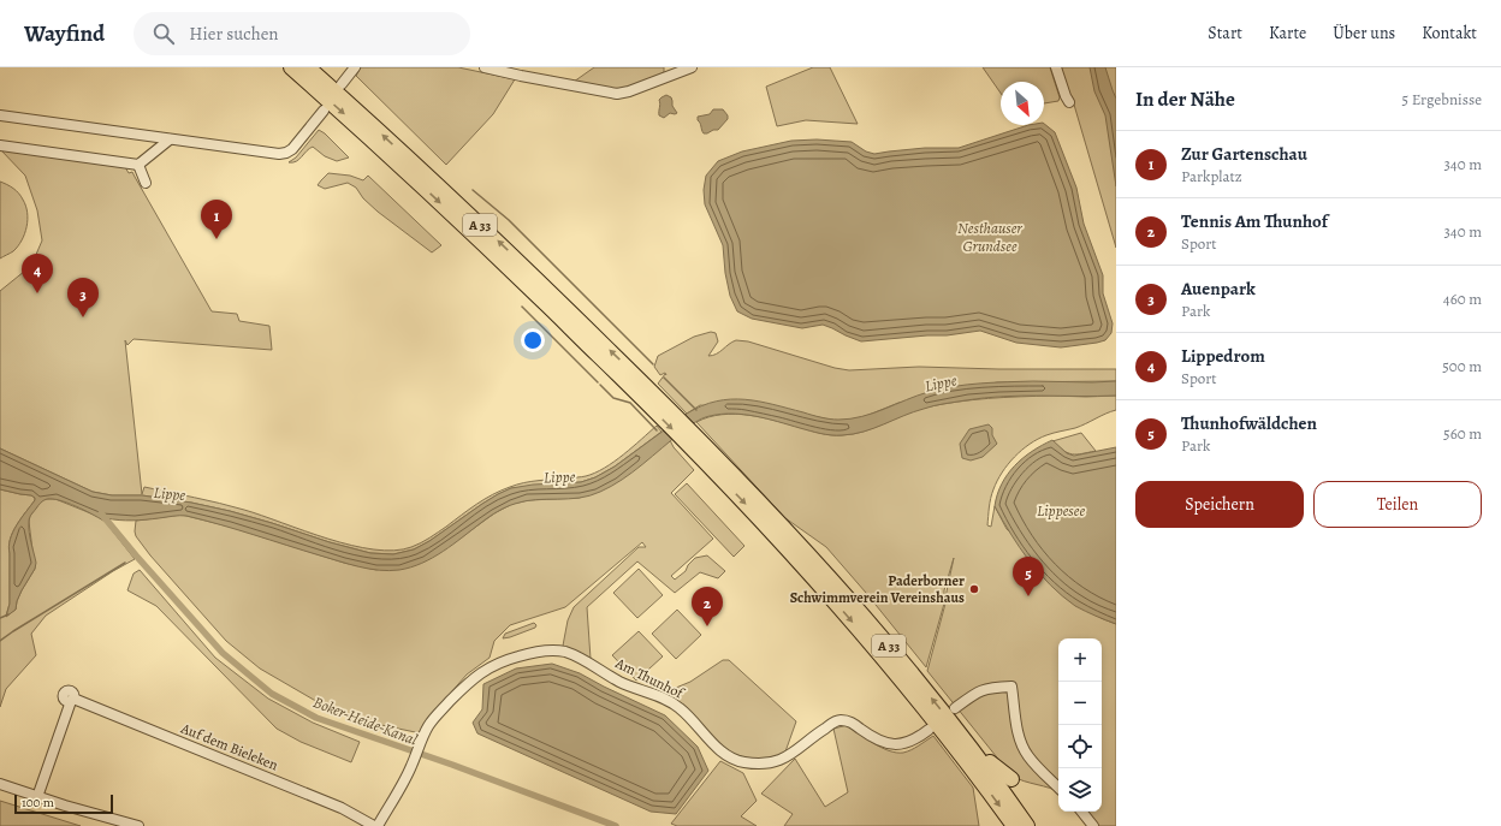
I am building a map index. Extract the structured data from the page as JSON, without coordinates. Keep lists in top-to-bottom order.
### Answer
{
  "streets": {
    "highway": ["A 33"],
    "street": ["Am Thunhof", "Auf dem Bieleken"]
  },
  "water": [
    "Nesthauser Grundsee",
    "Lippe",
    "Lippesee",
    "Boker-Heide-Kanal"
  ],
  "places": ["Paderborner Schwimmverein Vereinshaus"],
  "scale_bar": "100 m",
  "north": "bottom right",
  "page": {
    "header": "Wayfind",
    "search": "Hier suchen",
    "nav": [
      "Start",
      "Karte",
      "Über uns",
      "Kontakt"
    ],
    "heading": ["In der Nähe", "5 Ergebnisse"],
    "list": [
      {
        "mark": "1",
        "name": "Zur Gartenschau",
        "note": "Parkplatz",
        "value": "340 m"
      },
      {
        "mark": "2",
        "name": "Tennis Am Thunhof",
        "note": "Sport",
        "value": "340 m"
      },
      {
        "mark": "3",
        "name": "Auenpark",
        "note": "Park",
        "value": "460 m"
      },
      {
        "mark": "4",
        "name": "Lippedrom",
        "note": "Sport",
        "value": "500 m"
      },
      {
        "mark": "5",
        "name": "Thunhofwäldchen",
        "note": "Park",
        "value": "560 m"
      }
    ],
    "pins": [
      "1",
      "4",
      "3",
      "5",
      "2"
    ],
    "buttons": ["Speichern", "Teilen"],
    "map_buttons": ["+", "−"],
    "scale": "100 m"
  }
}
